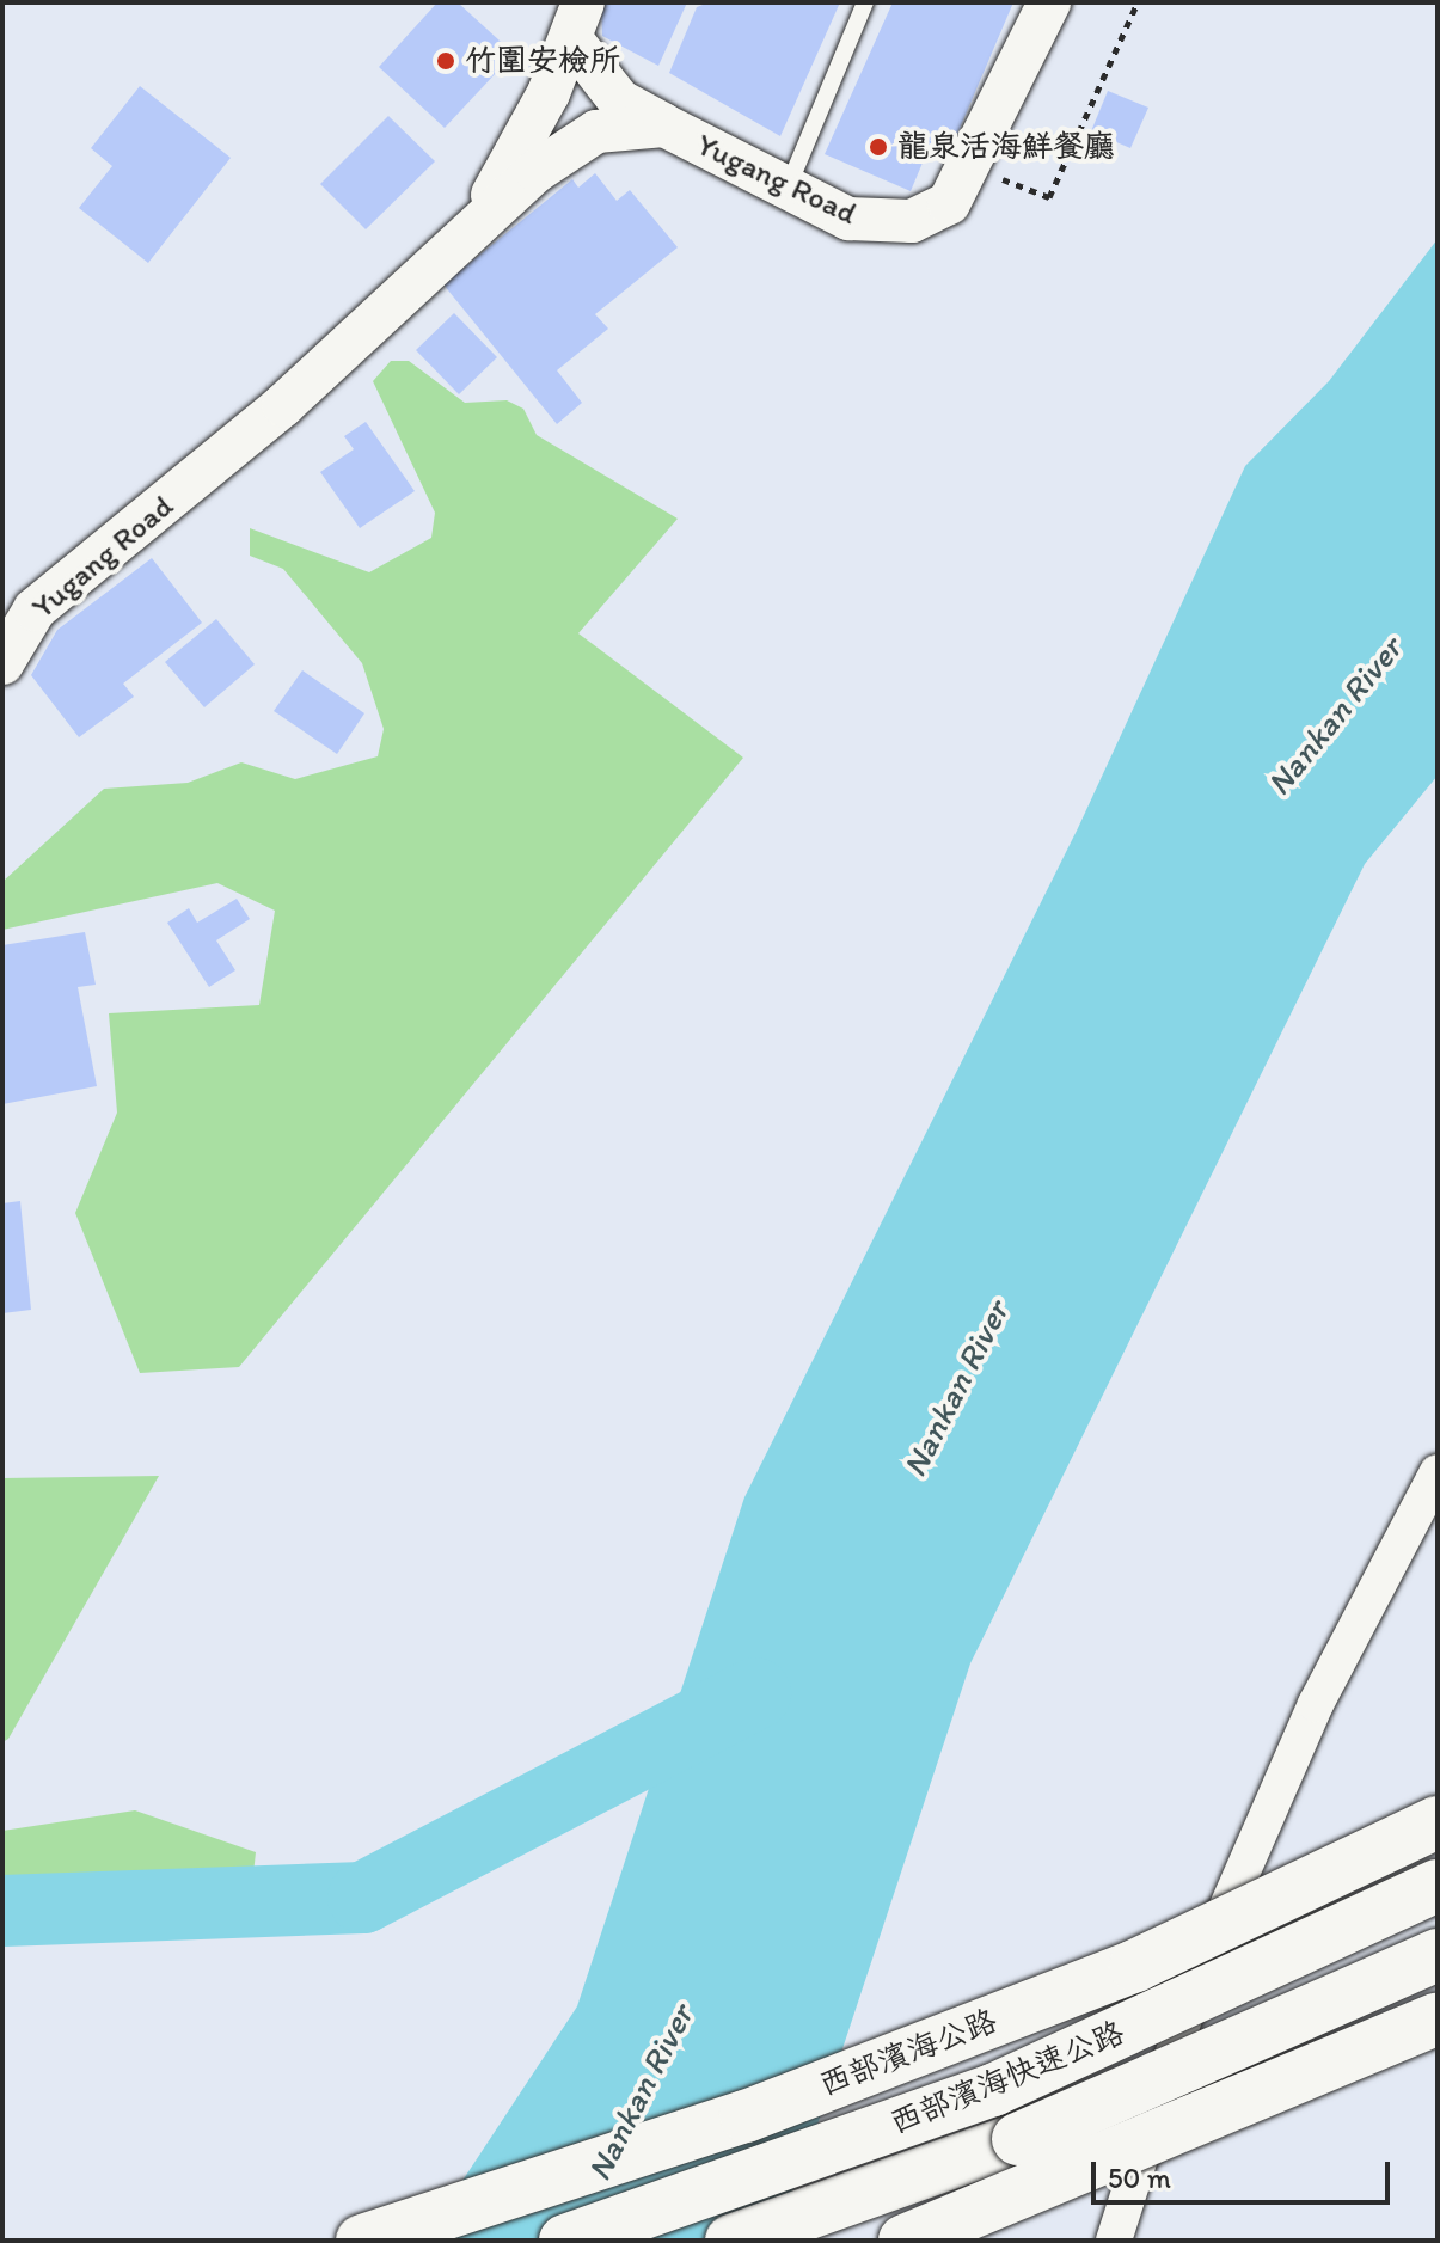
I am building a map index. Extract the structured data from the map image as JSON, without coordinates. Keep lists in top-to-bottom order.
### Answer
{
  "streets": {
    "main road": ["西部濱海公路", "西部濱海快速公路"],
    "street": ["Yugang Road"]
  },
  "water": ["Nankan River"],
  "places": ["竹圍安檢所", "龍泉活海鮮餐廳"],
  "scale_bar": "50 m"
}
